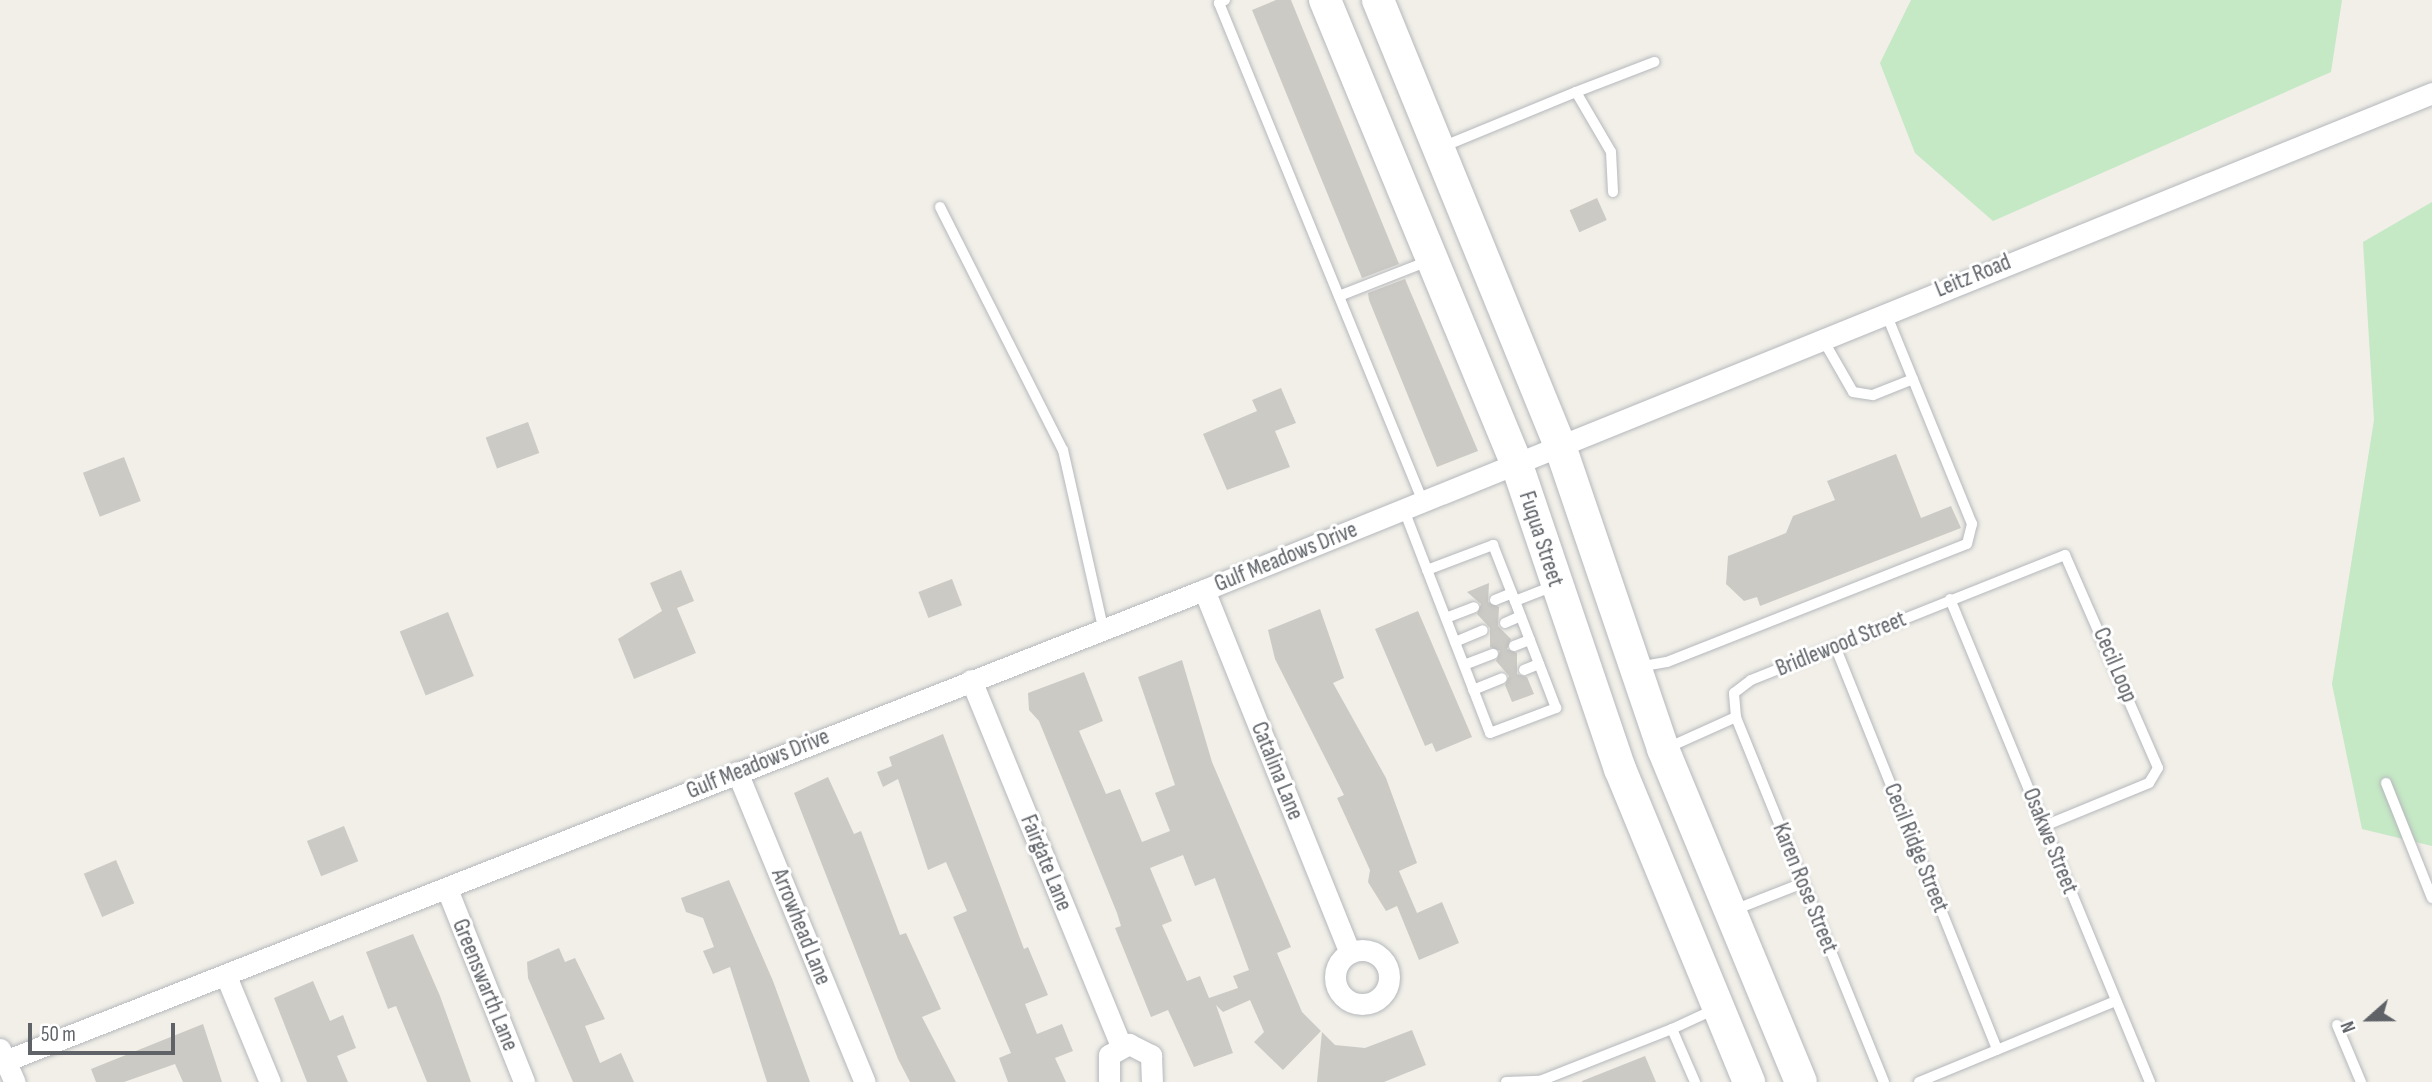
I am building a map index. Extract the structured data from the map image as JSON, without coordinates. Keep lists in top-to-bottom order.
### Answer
{
  "streets": {
    "main road": ["Fuqua Street"],
    "street": [
      "Leitz Road",
      "Gulf Meadows Drive",
      "Catalina Lane",
      "Fairgate Lane",
      "Arrowhead Lane",
      "Greenswarth Lane"
    ],
    "lane": [
      "Bridlewood Street",
      "Cecil Loop",
      "Osakwe Street",
      "Cecil Ridge Street",
      "Karen Rose Street"
    ]
  },
  "crossings": [
    ["Leitz Road", "Fuqua Street"],
    ["Leitz Road", "Gulf Meadows Drive"],
    ["Fuqua Street", "Gulf Meadows Drive"],
    ["Gulf Meadows Drive", "Catalina Lane"],
    ["Gulf Meadows Drive", "Fairgate Lane"],
    ["Gulf Meadows Drive", "Arrowhead Lane"],
    ["Gulf Meadows Drive", "Greenswarth Lane"],
    ["Bridlewood Street", "Cecil Loop"],
    ["Bridlewood Street", "Osakwe Street"],
    ["Bridlewood Street", "Cecil Ridge Street"],
    ["Bridlewood Street", "Karen Rose Street"],
    ["Cecil Loop", "Osakwe Street"]
  ],
  "scale_bar": "50 m",
  "north": "left"
}
